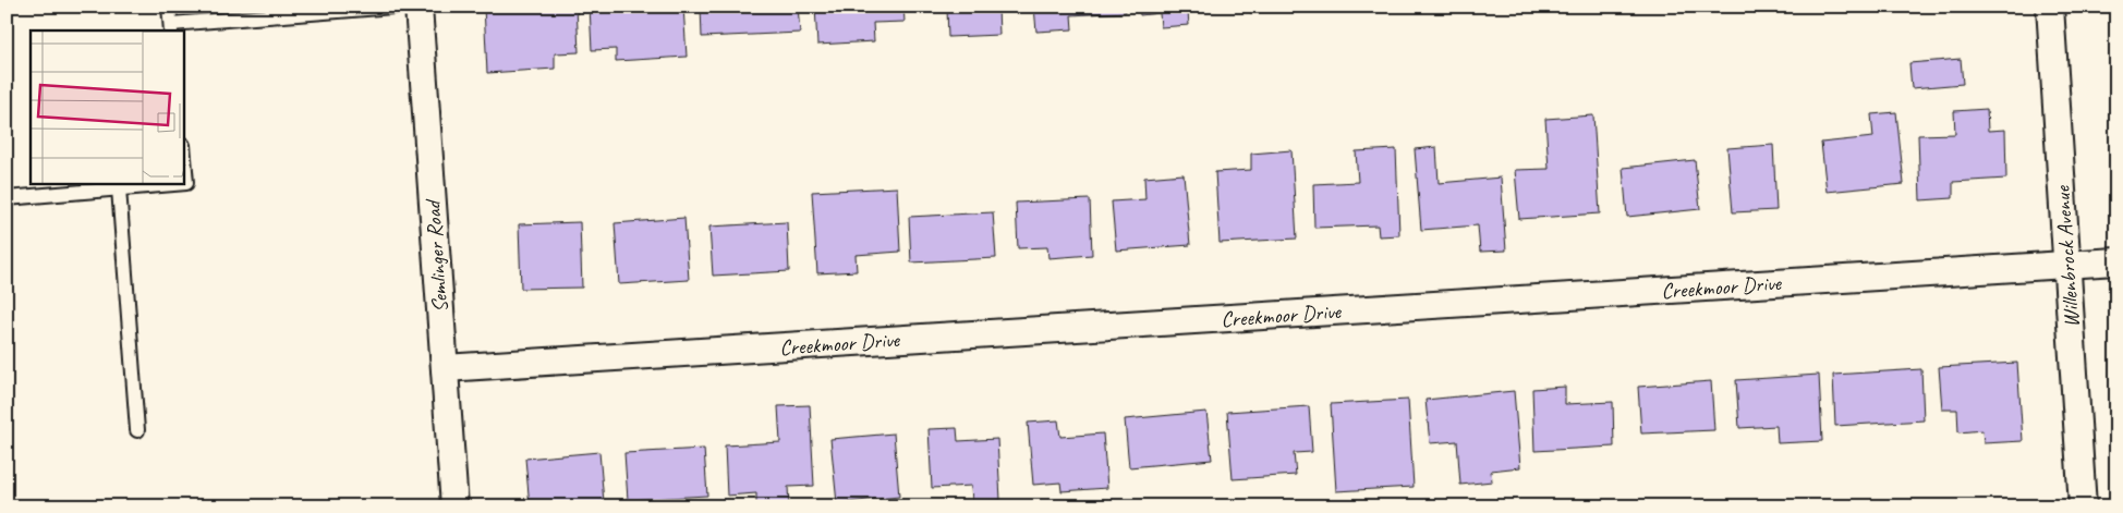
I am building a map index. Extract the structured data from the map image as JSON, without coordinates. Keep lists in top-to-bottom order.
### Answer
{
  "streets": {
    "street": ["Semlinger Road", "Willenbrock Avenue", "Creekmoor Drive"]
  },
  "crossings": [
    ["Semlinger Road", "Creekmoor Drive"],
    ["Willenbrock Avenue", "Creekmoor Drive"]
  ]
}
